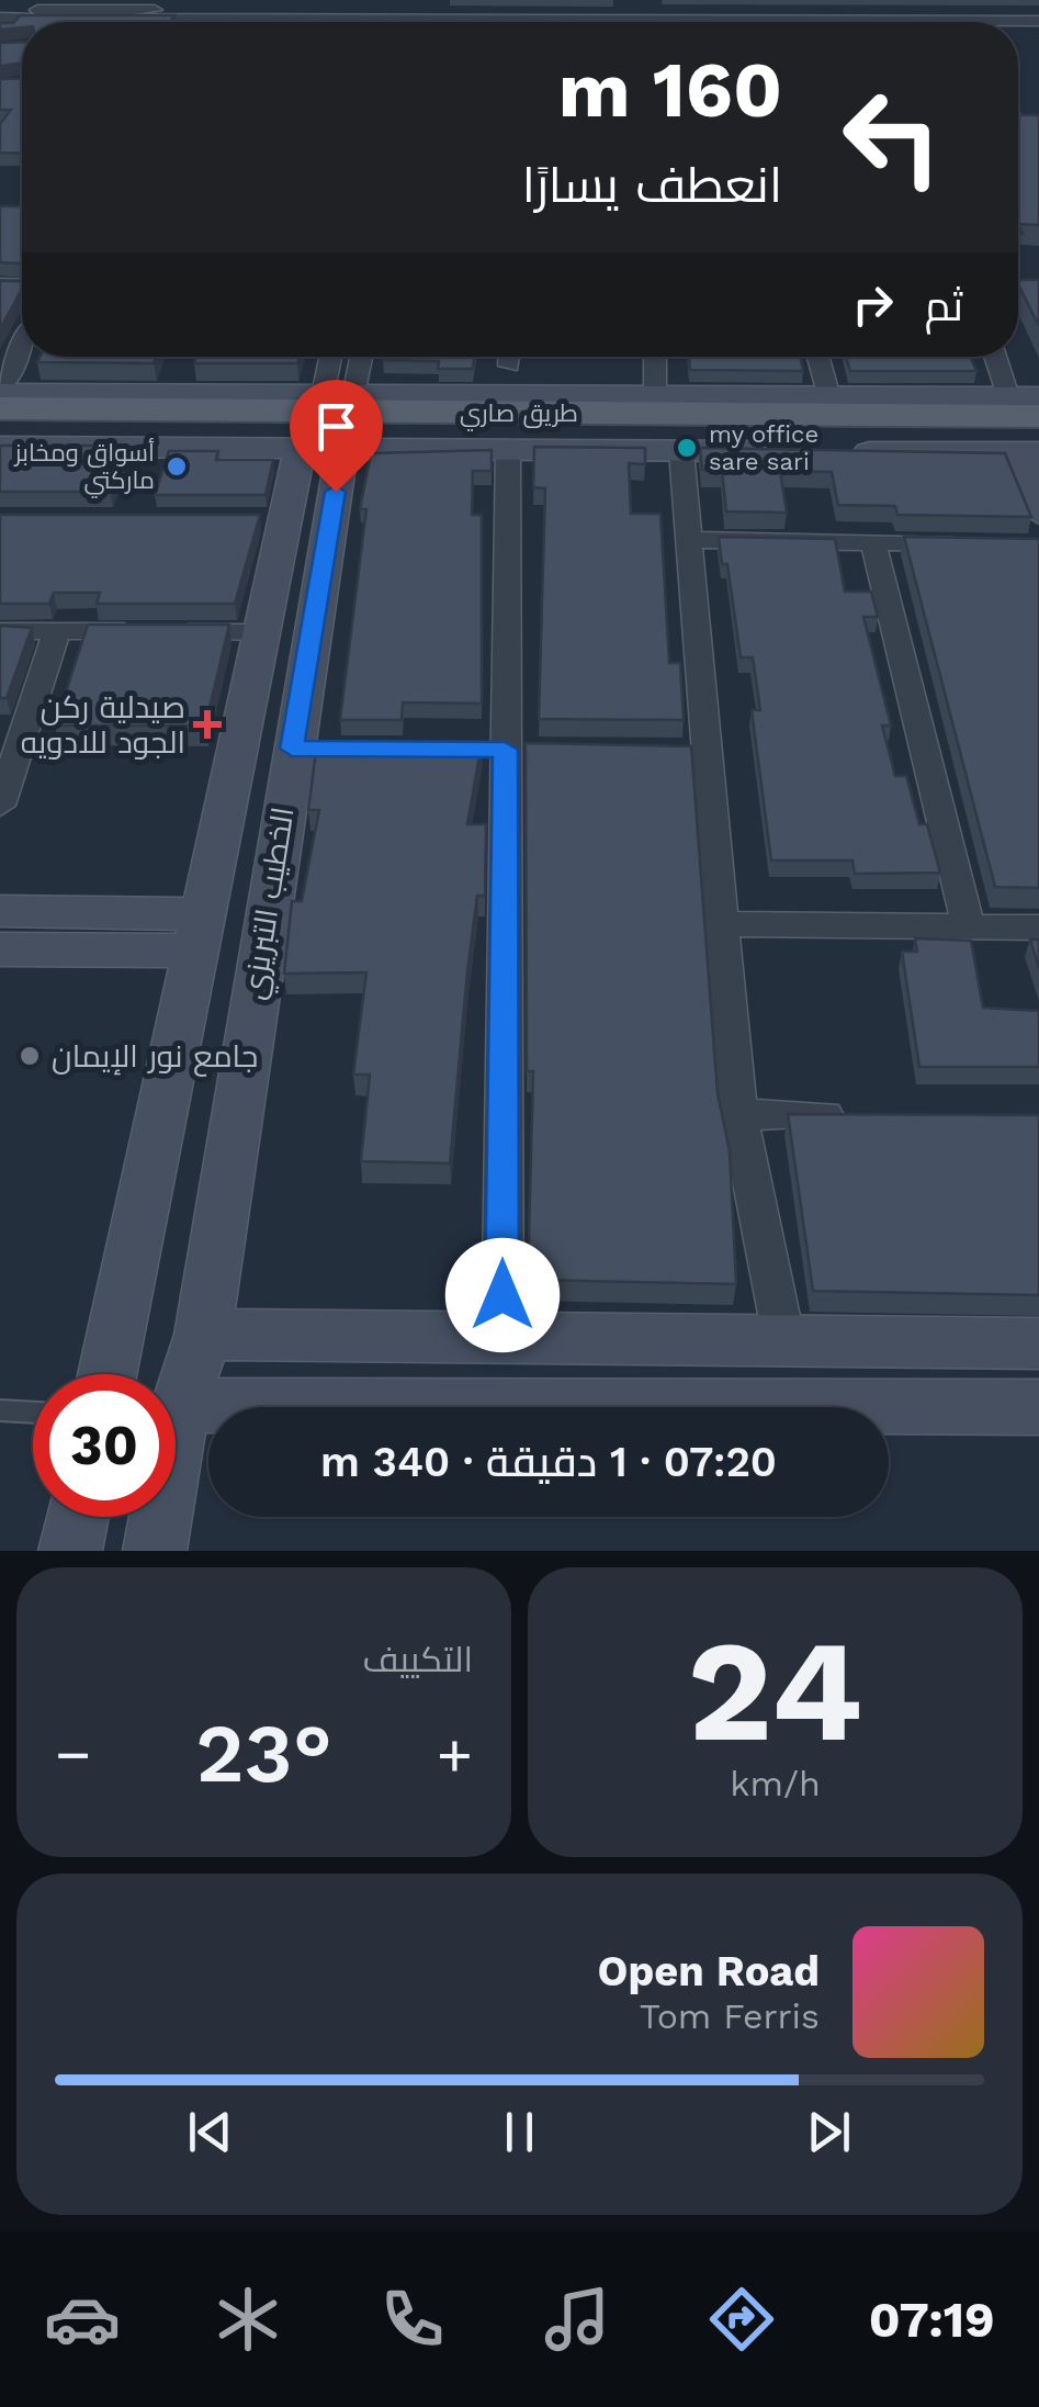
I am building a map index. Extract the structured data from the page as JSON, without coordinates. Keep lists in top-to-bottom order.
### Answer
{
  "streets": {
    "main road": ["طريق صاري"],
    "street": ["الخطيب التبريزي"]
  },
  "places": {
    "other": ["my office sare sari", "أسواق ومخابز ماركتي", "جامع نور الإيمان"],
    "health": ["صيدلية ركن الجود للادويه"]
  },
  "page": {
    "turn": ["160 m", "انعطف يسارًا"],
    "then": "ثم",
    "limit": "30",
    "trip": "07:20 · 1 دقيقة · 340 m",
    "tile": [
      ["24", "km/h"],
      "التكييف"
    ],
    "heat": ["−", "23°", "+"],
    "song": ["Open Road", "Tom Ferris"],
    "tabs": "07:19"
  }
}
